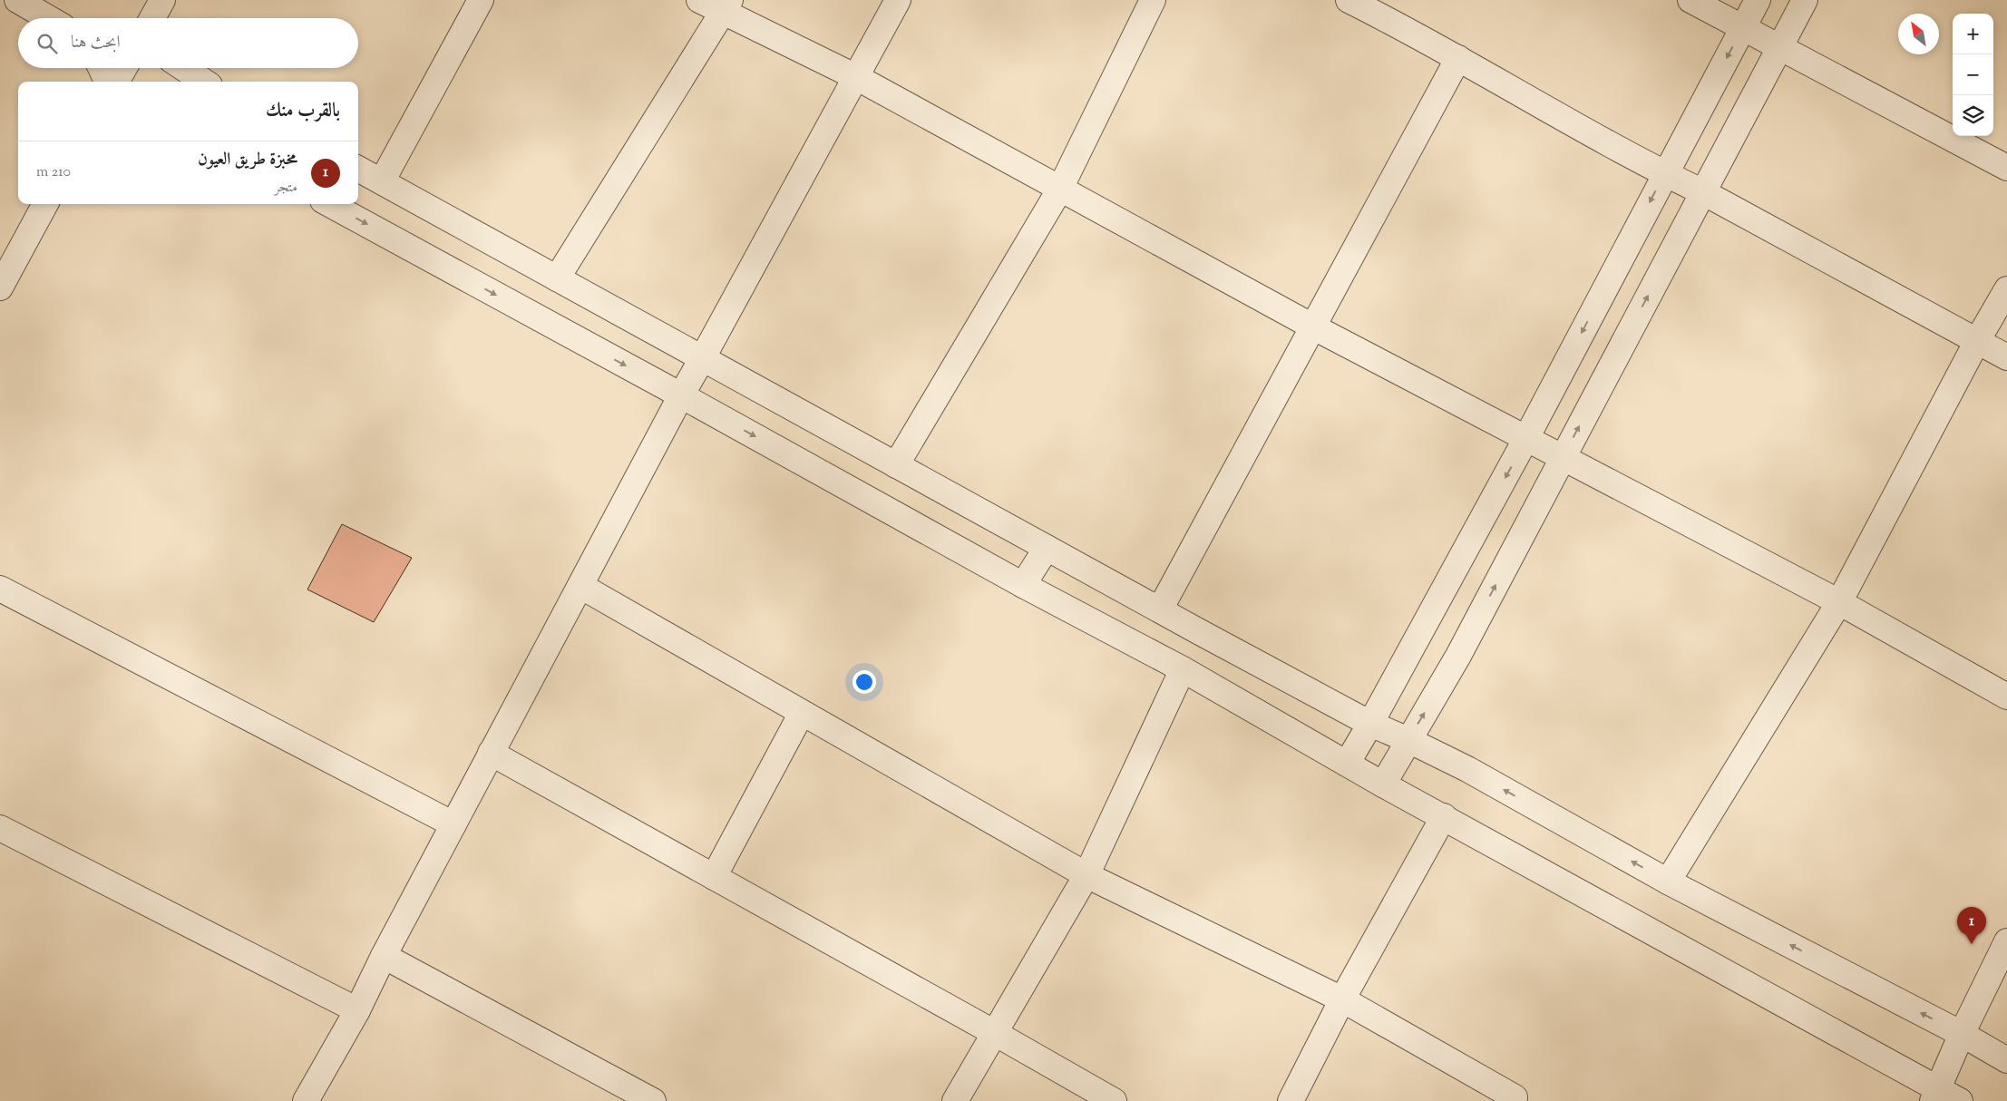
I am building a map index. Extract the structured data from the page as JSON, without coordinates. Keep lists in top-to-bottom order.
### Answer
{
  "north": "top left",
  "page": {
    "map_buttons": ["+", "−"],
    "search": "ابحث هنا",
    "heading": "بالقرب منك",
    "list": [
      {
        "mark": "1",
        "name": "مخبزة طريق العيون",
        "note": "متجر",
        "value": "210 m"
      }
    ],
    "pins": "1"
  }
}
